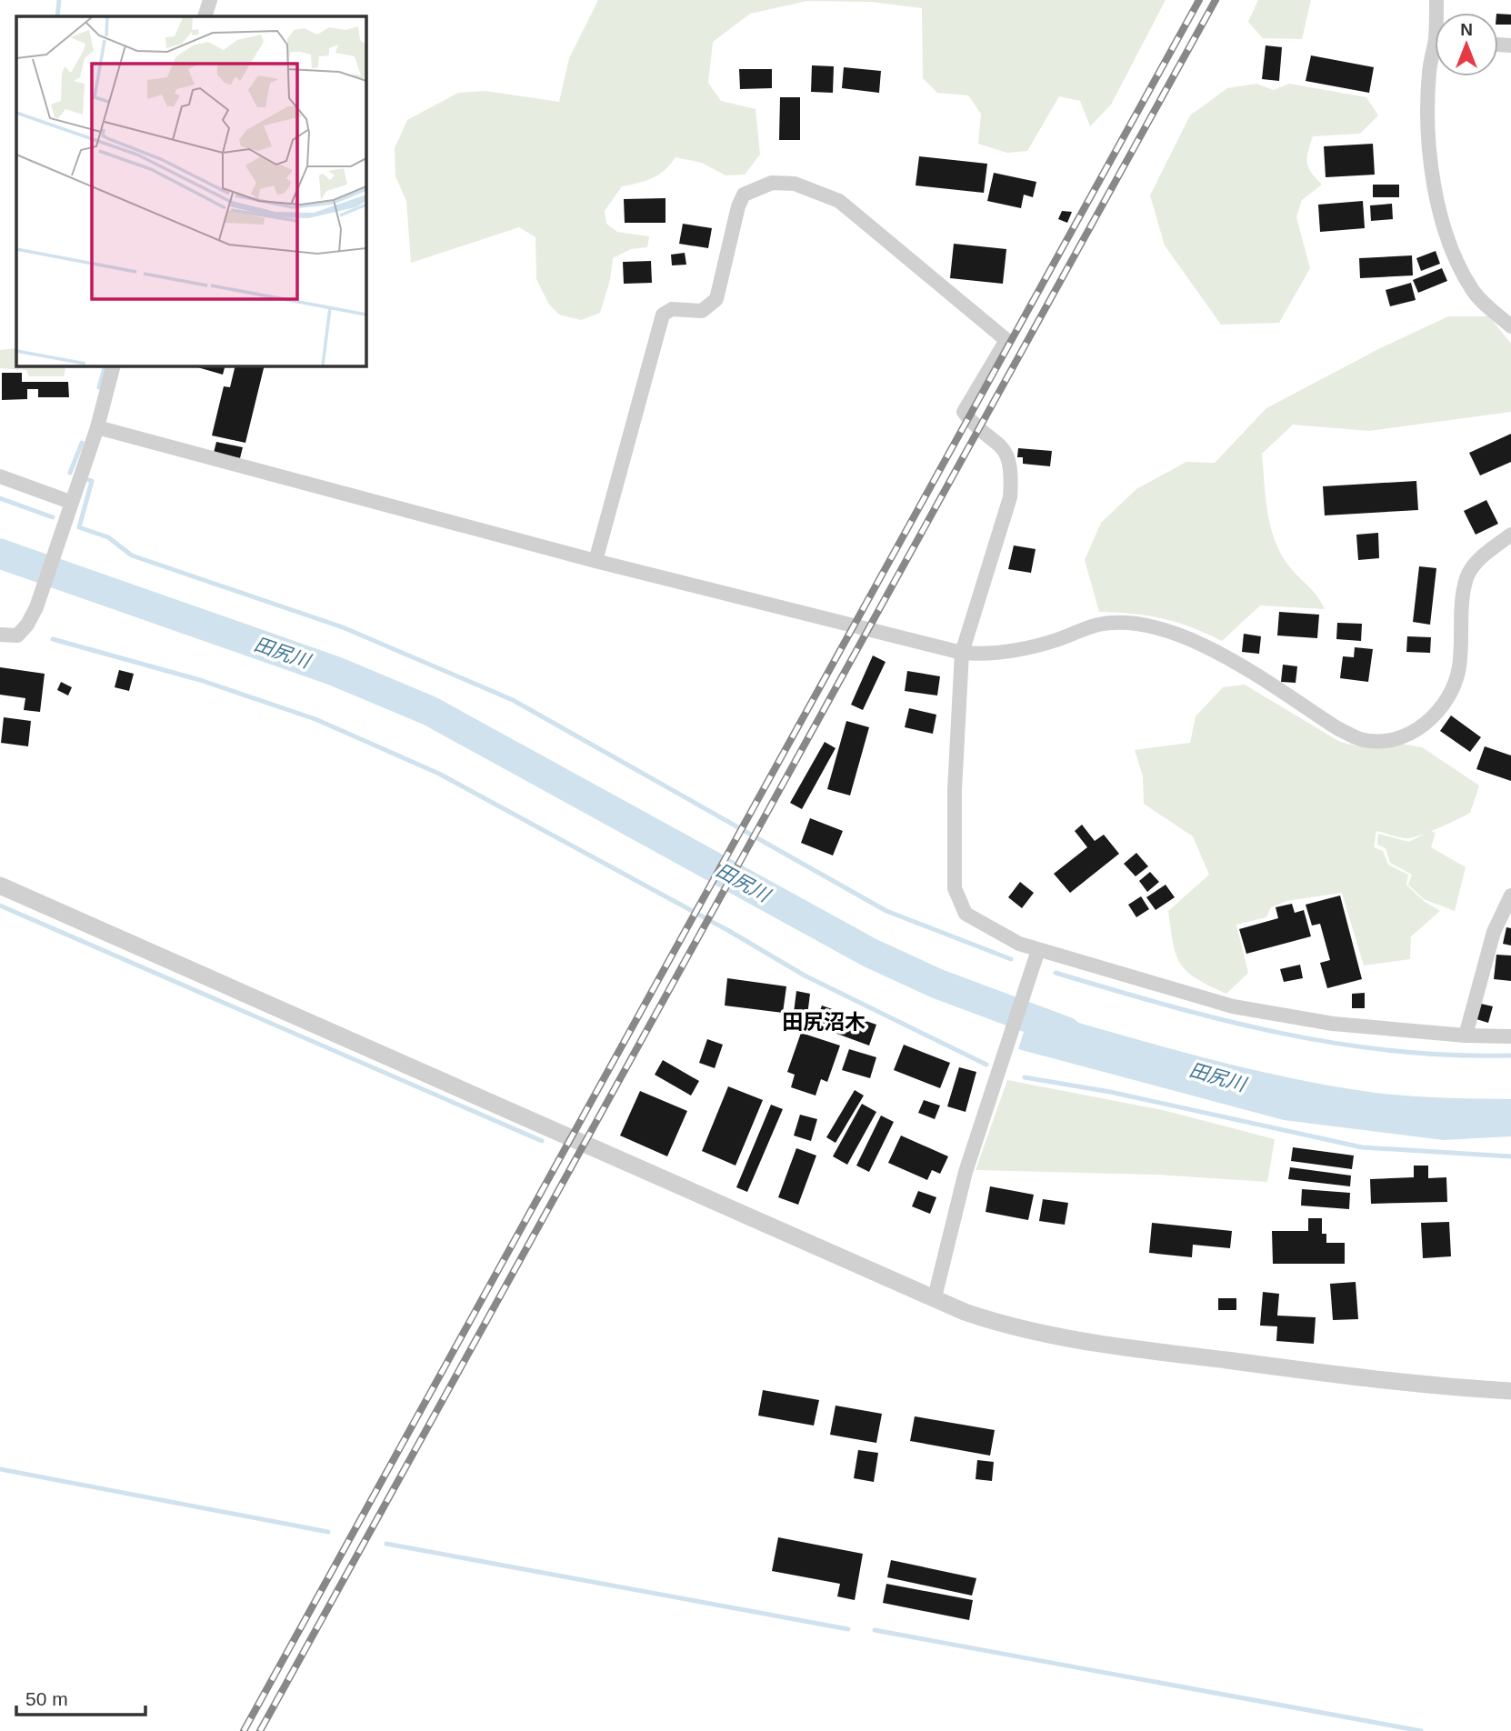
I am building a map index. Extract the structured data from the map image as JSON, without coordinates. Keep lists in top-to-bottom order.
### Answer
{
  "districts": ["田尻沼木"],
  "water": ["田尻川"],
  "scale_bar": "50 m",
  "north": "top"
}
